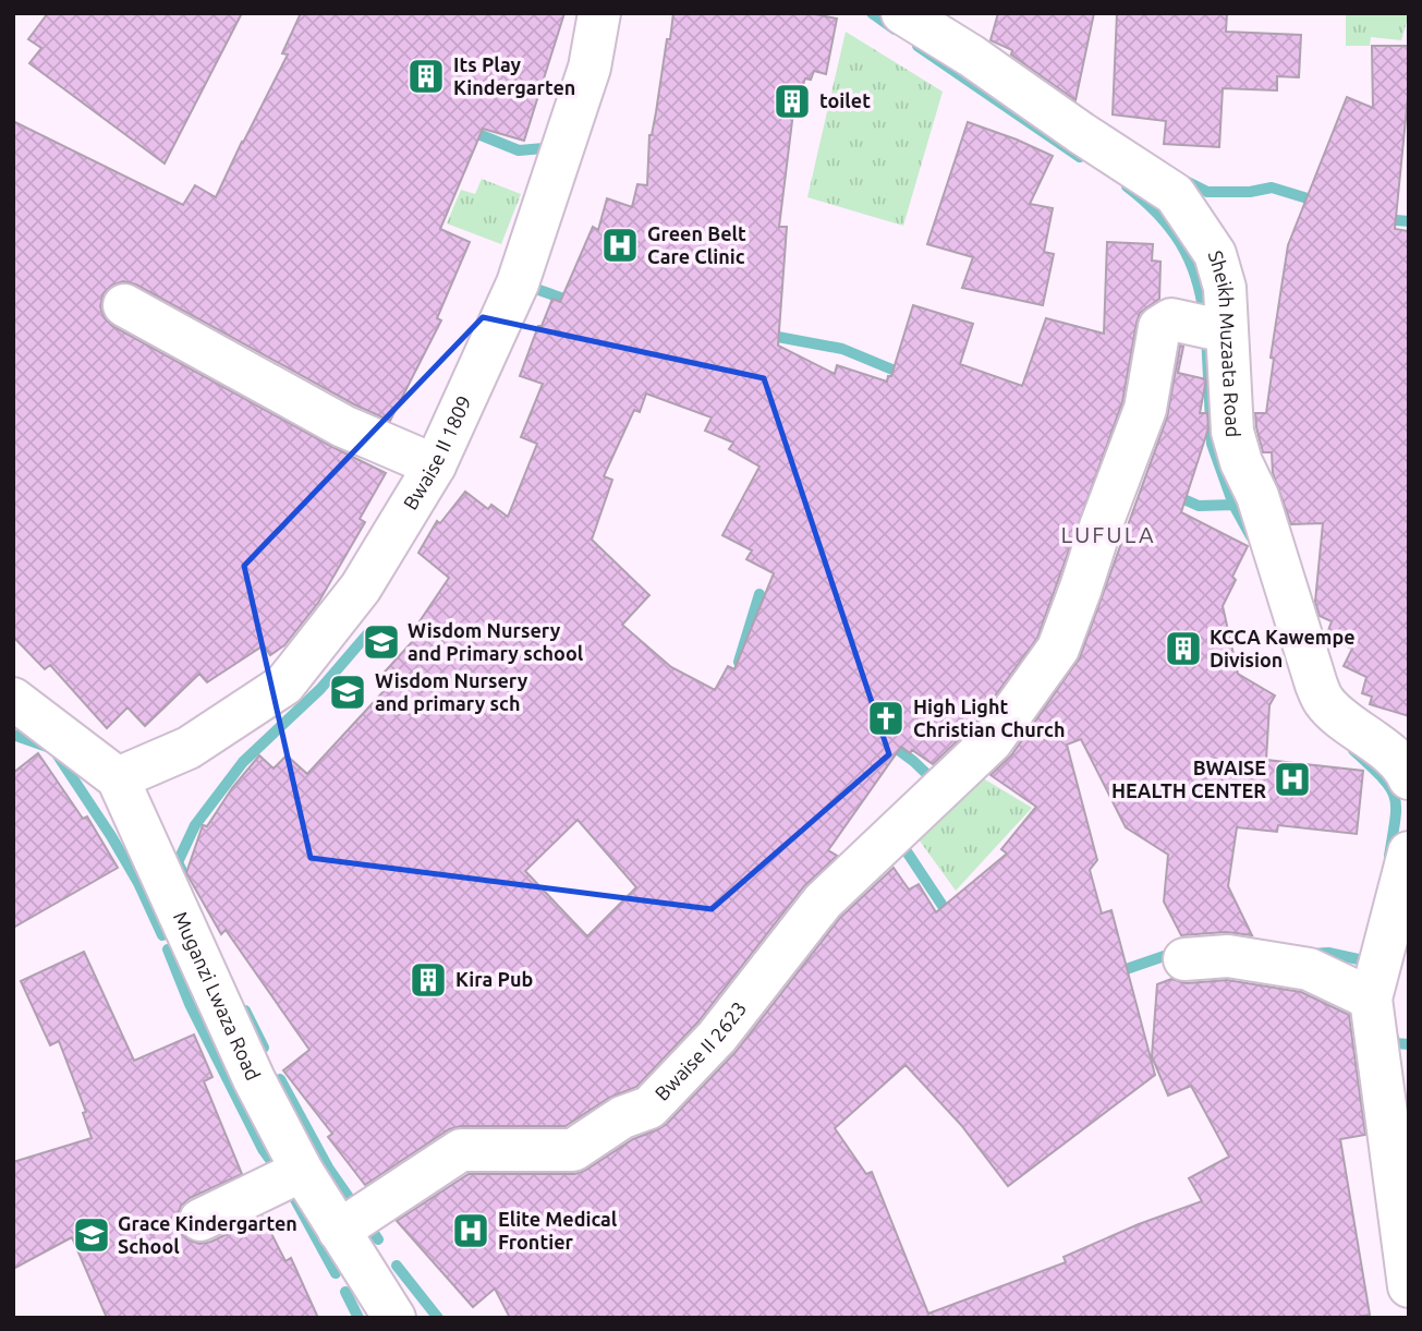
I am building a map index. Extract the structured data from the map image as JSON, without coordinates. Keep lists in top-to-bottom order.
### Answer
{
  "streets": {
    "street": [
      "Sheikh Muzaata Road",
      "Bwaise II 1809",
      "Muganzi Lwaza Road",
      "Bwaise II 2623"
    ]
  },
  "crossings": [
    ["Sheikh Muzaata Road", "Bwaise II 2623"],
    ["Bwaise II 1809", "Muganzi Lwaza Road"],
    ["Muganzi Lwaza Road", "Bwaise II 2623"]
  ],
  "districts": ["LUFULA"],
  "places": {
    "building": [
      "Its Play Kindergarten",
      "toilet",
      "KCCA Kawempe Division",
      "Kira Pub"
    ],
    "hospital": ["Green Belt Care Clinic", "BWAISE HEALTH CENTER", "Elite Medical Frontier"],
    "school or university": ["Wisdom Nursery and Primary school", "Wisdom Nursery and primary sch", "Grace Kindergarten School"],
    "church": ["High Light Christian Church"]
  }
}
